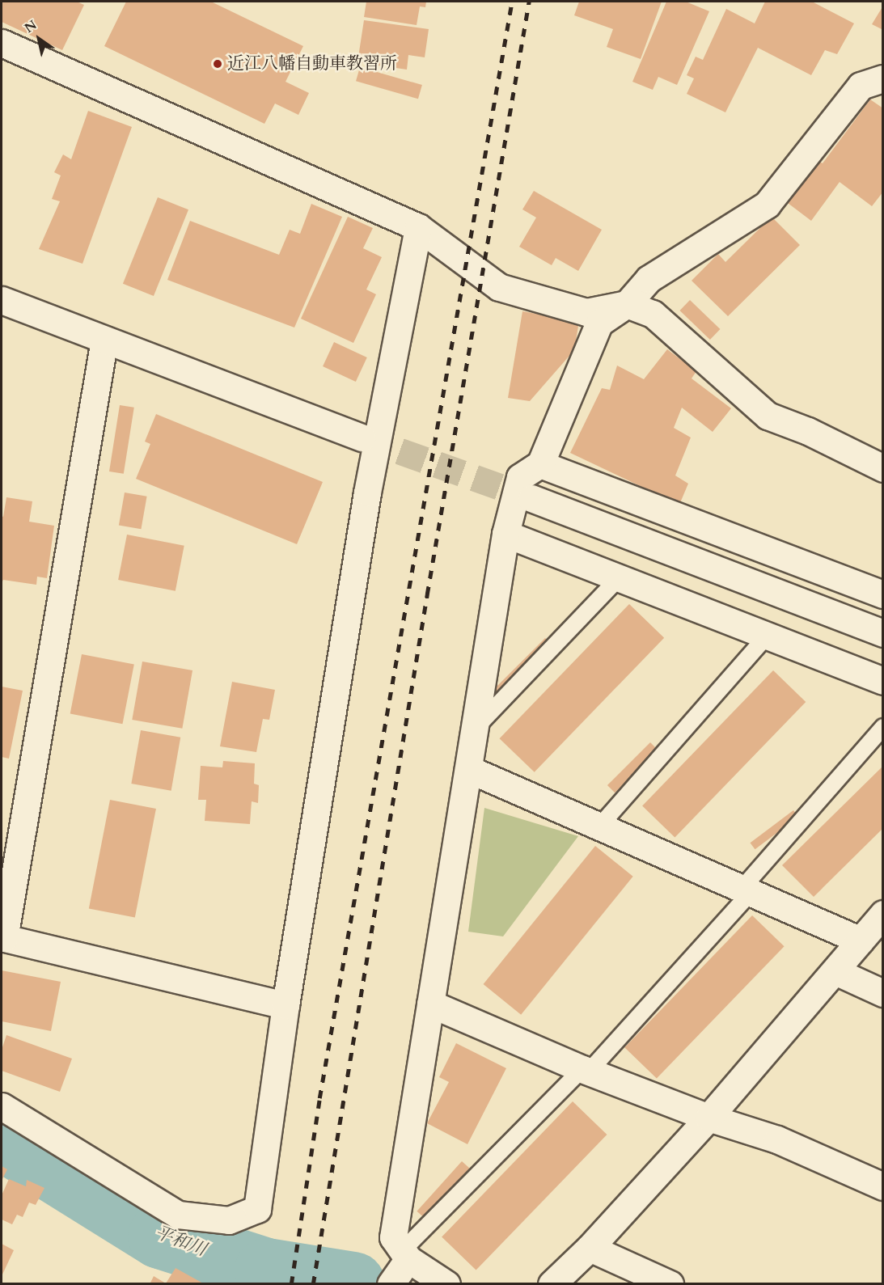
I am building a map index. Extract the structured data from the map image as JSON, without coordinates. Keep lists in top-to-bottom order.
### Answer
{
  "water": ["平和川"],
  "places": ["近江八幡自動車教習所"],
  "north": "top left"
}
